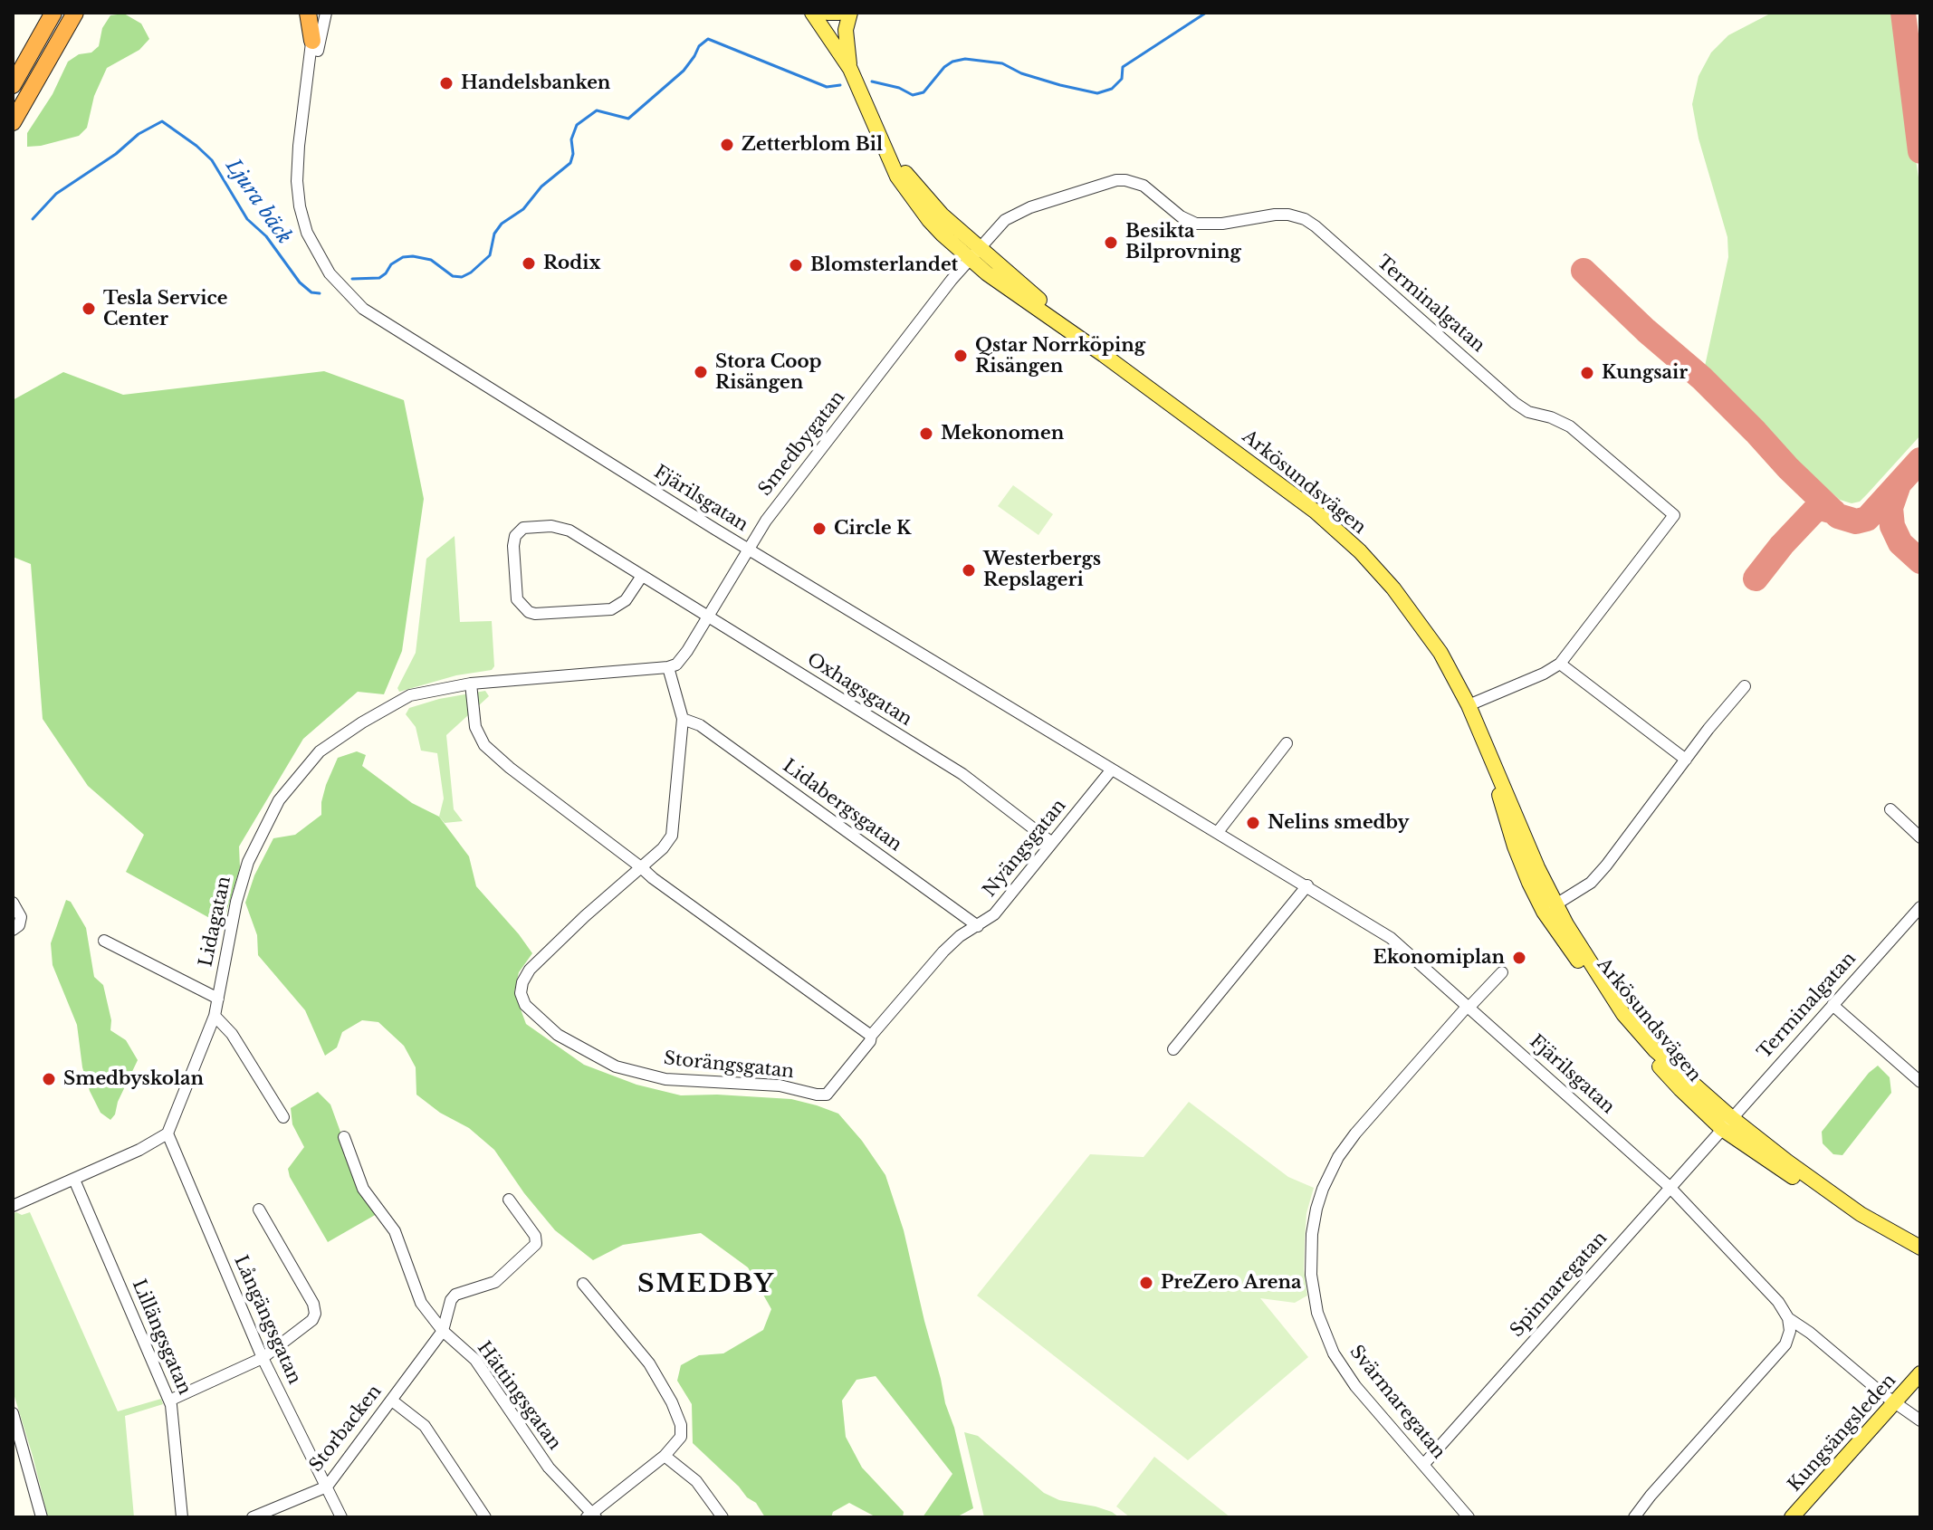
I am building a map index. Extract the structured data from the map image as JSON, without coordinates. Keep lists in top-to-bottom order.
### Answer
{
  "streets": {
    "main road": ["Arkösundsvägen", "Kungsängsleden"],
    "street": [
      "Terminalgatan",
      "Smedbygatan",
      "Fjärilsgatan",
      "Oxhagsgatan",
      "Lidabergsgatan",
      "Nyängsgatan",
      "Lidagatan",
      "Storängsgatan",
      "Spinnaregatan",
      "Långängsgatan",
      "Lillängsgatan",
      "Hättingsgatan",
      "Svärmaregatan",
      "Storbacken"
    ]
  },
  "crossings": [
    ["Terminalgatan", "Smedbygatan"],
    ["Terminalgatan", "Arkösundsvägen"],
    ["Terminalgatan", "Spinnaregatan"],
    ["Smedbygatan", "Arkösundsvägen"],
    ["Smedbygatan", "Fjärilsgatan"],
    ["Smedbygatan", "Oxhagsgatan"],
    ["Smedbygatan", "Lidagatan"],
    ["Arkösundsvägen", "Spinnaregatan"],
    ["Fjärilsgatan", "Nyängsgatan"],
    ["Fjärilsgatan", "Spinnaregatan"],
    ["Fjärilsgatan", "Svärmaregatan"],
    ["Fjärilsgatan", "Kungsängsleden"],
    ["Oxhagsgatan", "Nyängsgatan"],
    ["Lidabergsgatan", "Nyängsgatan"],
    ["Nyängsgatan", "Storängsgatan"],
    ["Lidagatan", "Långängsgatan"],
    ["Spinnaregatan", "Svärmaregatan"],
    ["Långängsgatan", "Storbacken"],
    ["Hättingsgatan", "Storbacken"]
  ],
  "districts": ["SMEDBY"],
  "water": ["Ljura bäck"],
  "places": [
    "Handelsbanken",
    "Zetterblom Bil",
    "Besikta Bilprovning",
    "Rodix",
    "Blomsterlandet",
    "Tesla Service Center",
    "Qstar Norrköping Risängen",
    "Stora Coop Risängen",
    "Kungsair",
    "Mekonomen",
    "Circle K",
    "Westerbergs Repslageri",
    "Nelins smedby",
    "Ekonomiplan",
    "Smedbyskolan",
    "PreZero Arena"
  ]
}
